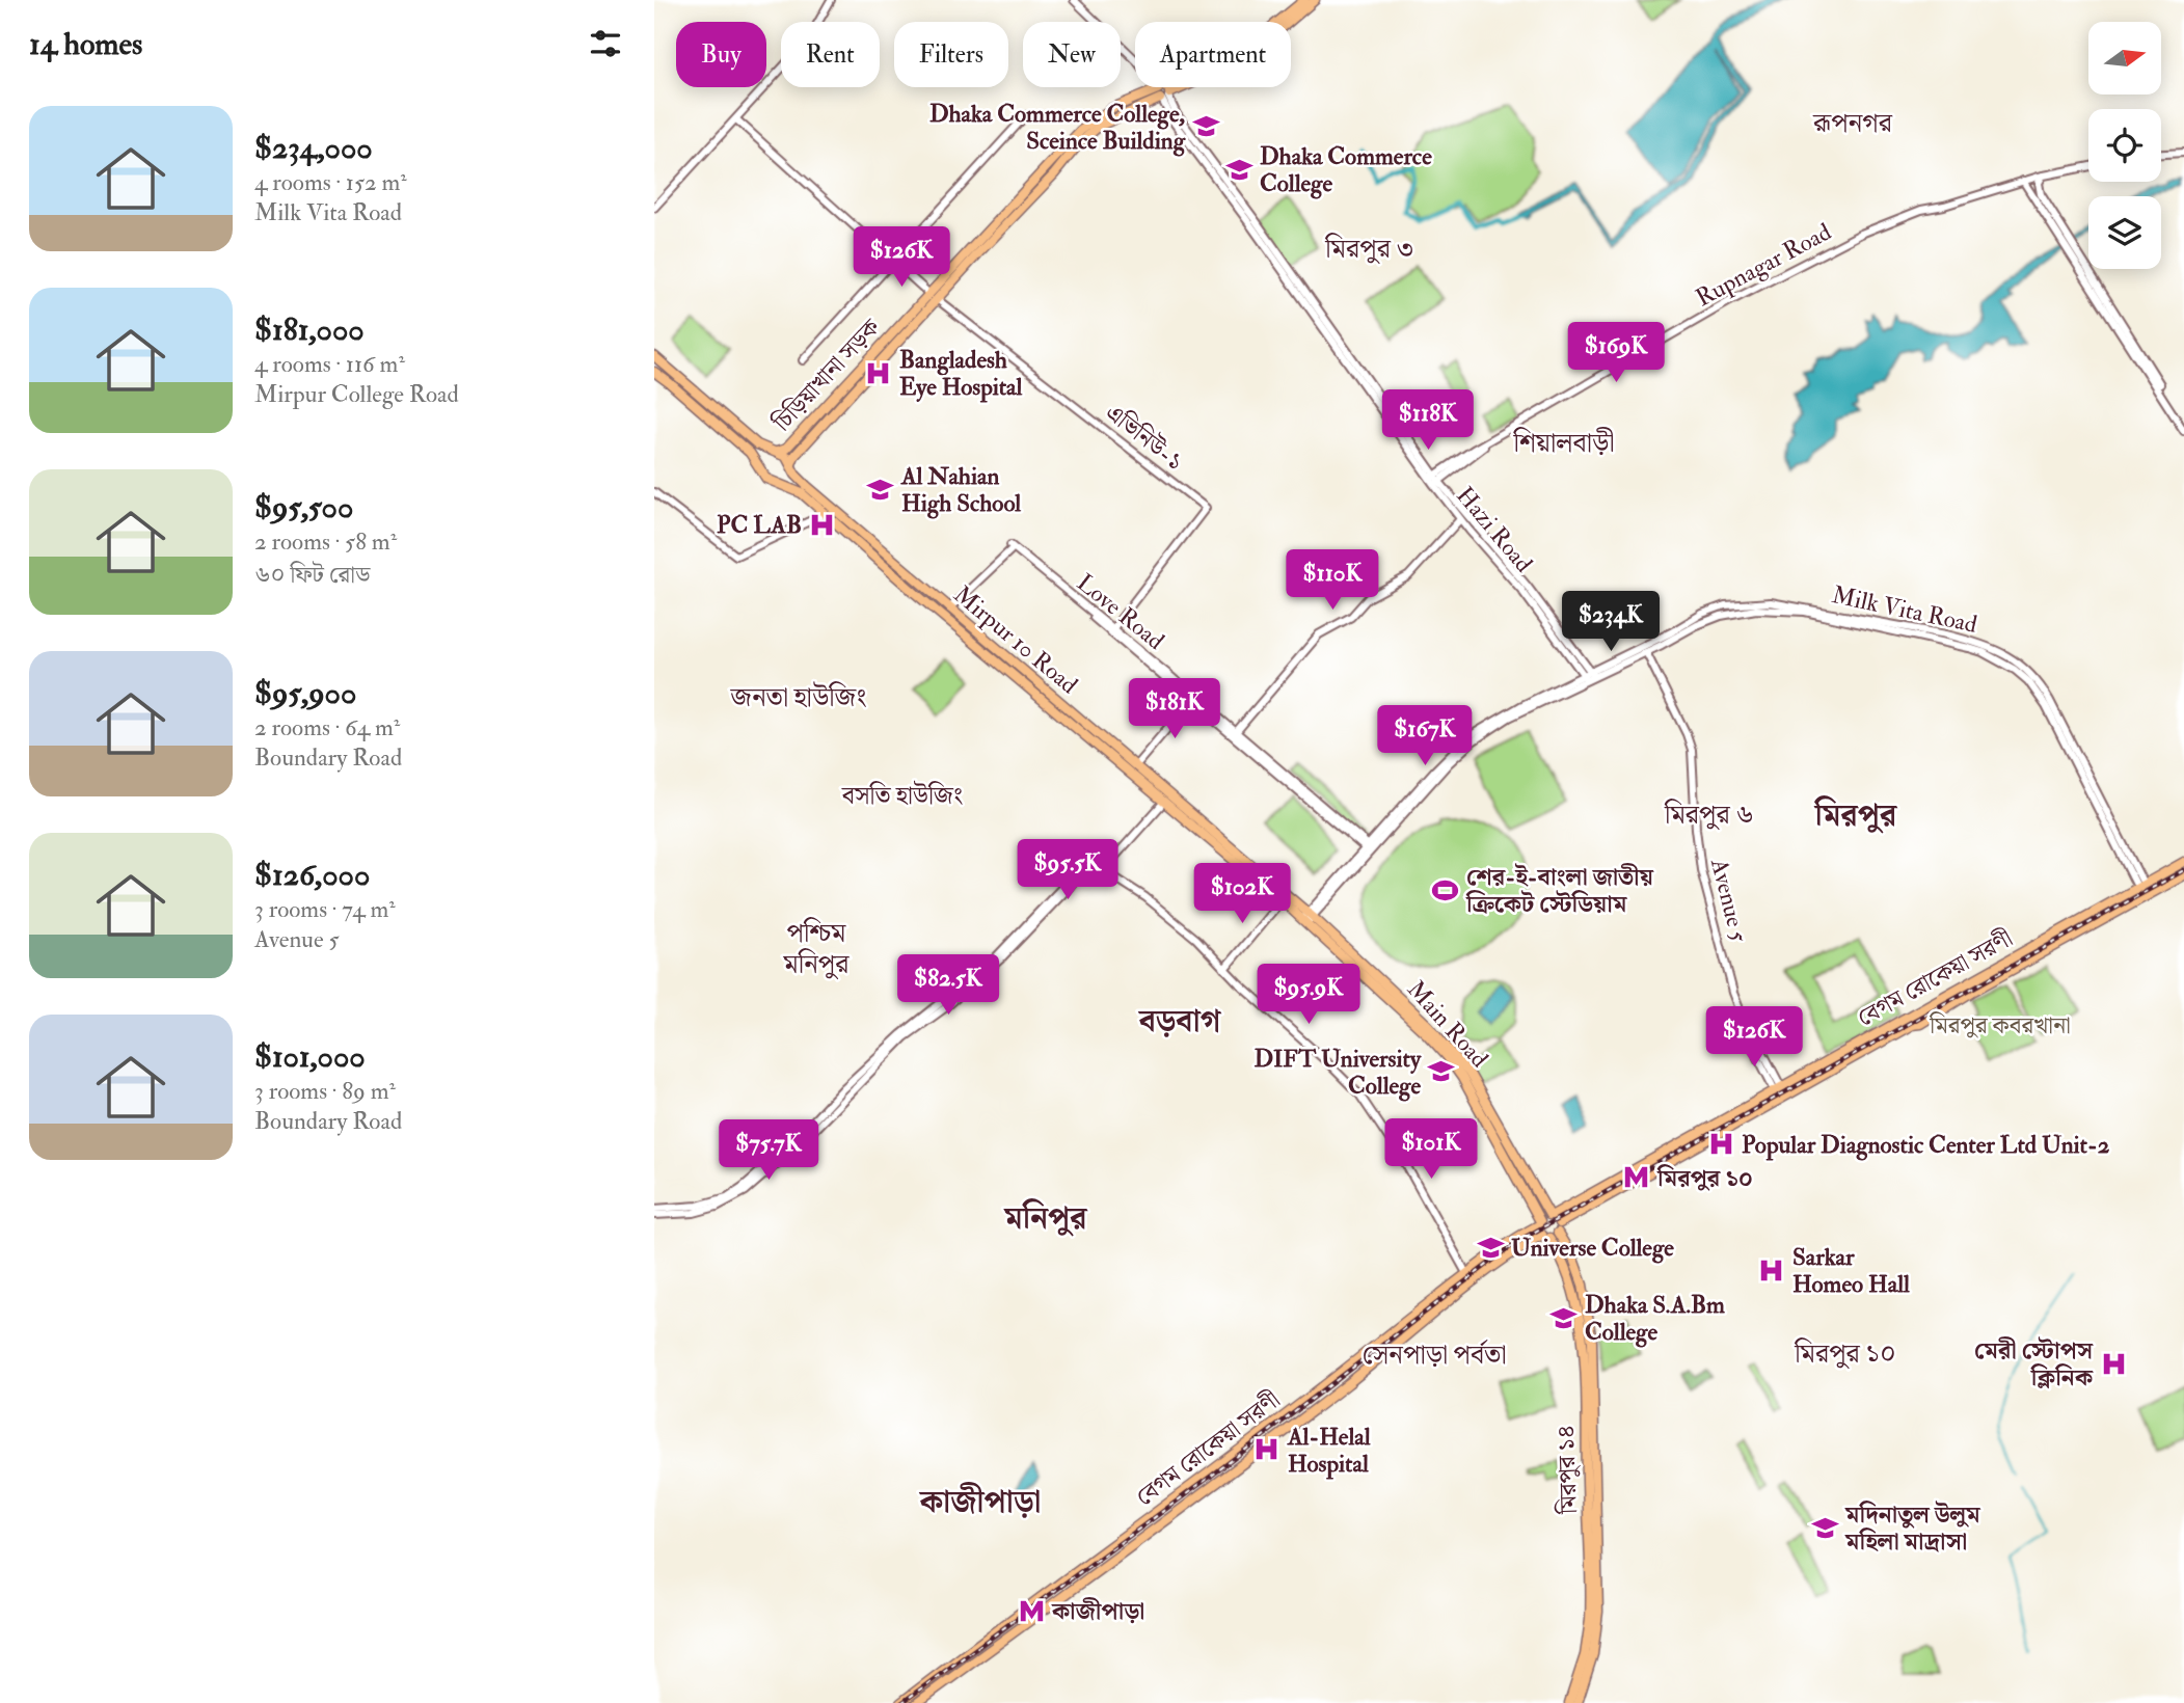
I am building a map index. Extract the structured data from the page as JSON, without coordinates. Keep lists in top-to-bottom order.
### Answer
{
  "streets": {
    "main road": [
      "চিড়িয়াখানা সড়ক",
      "Mirpur 10 Road",
      "বেগম রোকেয়া সরণী",
      "Main Road",
      "মিরপুর ১৪"
    ],
    "street": [
      "Rupnagar Road",
      "এভিনিউ-১",
      "Hazi Road",
      "Milk Vita Road",
      "Love Road",
      "Avenue 5"
    ]
  },
  "crossings": [
    ["Rupnagar Road", "Hazi Road"],
    ["চিড়িয়াখানা সড়ক", "এভিনিউ-১"],
    ["চিড়িয়াখানা সড়ক", "Mirpur 10 Road"],
    ["এভিনিউ-১", "Love Road"],
    ["Hazi Road", "Milk Vita Road"],
    ["Milk Vita Road", "Love Road"],
    ["Milk Vita Road", "Mirpur 10 Road"],
    ["Milk Vita Road", "Avenue 5"],
    ["Milk Vita Road", "বেগম রোকেয়া সরণী"],
    ["Milk Vita Road", "Main Road"],
    ["Love Road", "Mirpur 10 Road"],
    ["Mirpur 10 Road", "Main Road"],
    ["Avenue 5", "বেগম রোকেয়া সরণী"],
    ["বেগম রোকেয়া সরণী", "Main Road"],
    ["বেগম রোকেয়া সরণী", "মিরপুর ১৪"],
    ["Main Road", "মিরপুর ১৪"]
  ],
  "districts": [
    "রূপনগর",
    "মিরপুর ৩",
    "শিয়ালবাড়ী",
    "জনতা হাউজিং",
    "বসতি হাউজিং",
    "মিরপুর ৬",
    "মিরপুর",
    "পশ্চিম মনিপুর",
    "বড়বাগ",
    "মনিপুর",
    "মিরপুর ১০",
    "সেনপাড়া পর্বতা",
    "কাজীপাড়া"
  ],
  "parks": ["মিরপুর কবরখানা"],
  "places": {
    "school or university": [
      "Dhaka Commerce College, Sceince Building",
      "Dhaka Commerce College",
      "Al Nahian High School",
      "DIFT University College",
      "Universe College",
      "Dhaka S.A.Bm College",
      "মদিনাতুল উলুম মহিলা মাদ্রাসা"
    ],
    "hospital": [
      "Bangladesh Eye Hospital",
      "PC LAB",
      "Popular Diagnostic Center Ltd Unit-2",
      "Sarkar Homeo Hall",
      "মেরী স্টোপস ক্লিনিক",
      "Al-Helal Hospital"
    ],
    "sports": ["শের-ই-বাংলা জাতীয় ক্রিকেট স্টেডিয়াম"],
    "metro station": ["মিরপুর ১০", "কাজীপাড়া"]
  },
  "north": "right",
  "page": {
    "heading": "14 homes",
    "chip": [
      "Buy",
      "Rent",
      "Filters",
      "New",
      "Apartment"
    ],
    "list": [
      {
        "name": "$234,000",
        "note": "4 rooms · 152 m² · Milk Vita Road"
      },
      {
        "name": "$181,000",
        "note": "4 rooms · 116 m² · Mirpur College Road"
      },
      {
        "name": "$95,500",
        "note": "2 rooms · 58 m² · ৬০ ফিট রোড"
      },
      {
        "name": "$95,900",
        "note": "2 rooms · 64 m² · Boundary Road"
      },
      {
        "name": "$126,000",
        "note": "3 rooms · 74 m² · Avenue 5"
      },
      {
        "name": "$101,000",
        "note": "3 rooms · 89 m² · Boundary Road"
      }
    ],
    "price": [
      "$126K",
      "$169K",
      "$118K",
      "$110K",
      "$234K",
      "$181K",
      "$167K",
      "$95.5K",
      "$102K",
      "$82.5K",
      "$95.9K",
      "$126K",
      "$101K",
      "$75.7K"
    ]
  }
}
